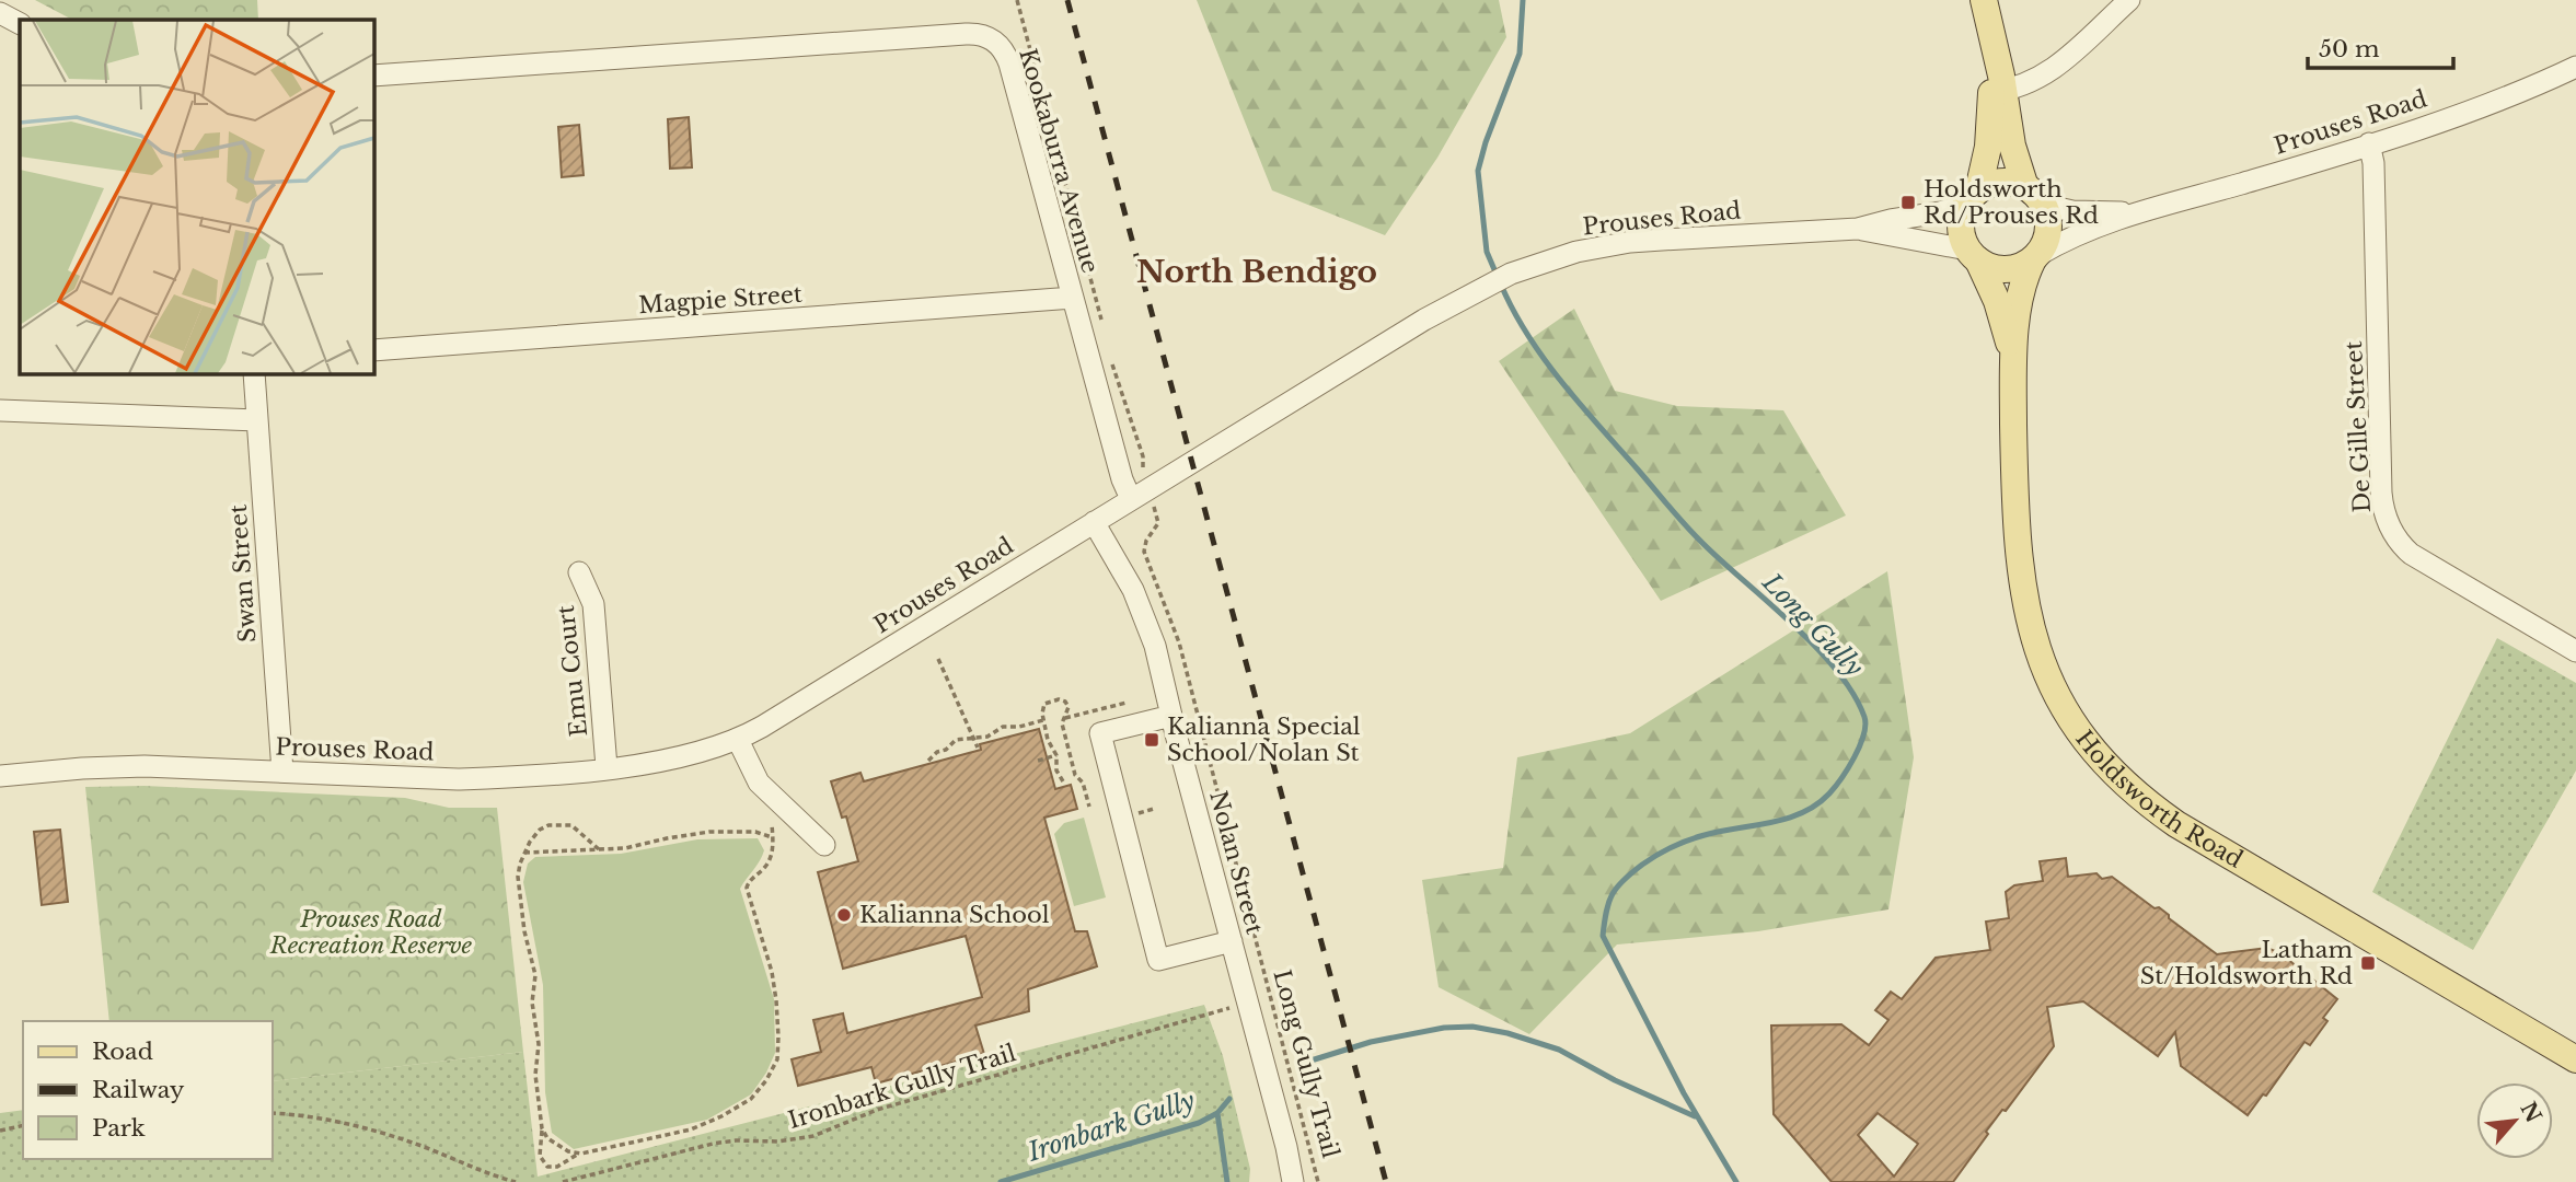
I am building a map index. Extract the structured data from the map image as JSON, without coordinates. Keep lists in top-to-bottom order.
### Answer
{
  "streets": {
    "main road": ["Holdsworth Road"],
    "street": [
      "Prouses Road",
      "Kookaburra Avenue",
      "Magpie Street",
      "De Gille Street",
      "Swan Street",
      "Emu Court",
      "Nolan Street"
    ],
    "path": ["Long Gully Trail", "Ironbark Gully Trail"]
  },
  "crossings": [
    ["Prouses Road", "Kookaburra Avenue"],
    ["Prouses Road", "De Gille Street"],
    ["Prouses Road", "Swan Street"],
    ["Prouses Road", "Emu Court"],
    ["Prouses Road", "Holdsworth Road"],
    ["Prouses Road", "Nolan Street"],
    ["Kookaburra Avenue", "Magpie Street"],
    ["Nolan Street", "Ironbark Gully Trail"]
  ],
  "districts": ["North Bendigo"],
  "water": ["Long Gully", "Ironbark Gully"],
  "parks": ["Prouses Road Recreation Reserve"],
  "places": {
    "transit": ["Holdsworth Rd/Prouses Rd", "Kalianna Special School/Nolan St", "Latham St/Holdsworth Rd"],
    "other": ["Kalianna School"]
  },
  "legend": ["Road", "Railway", "Park"],
  "scale_bar": "50 m",
  "north": "top right"
}
